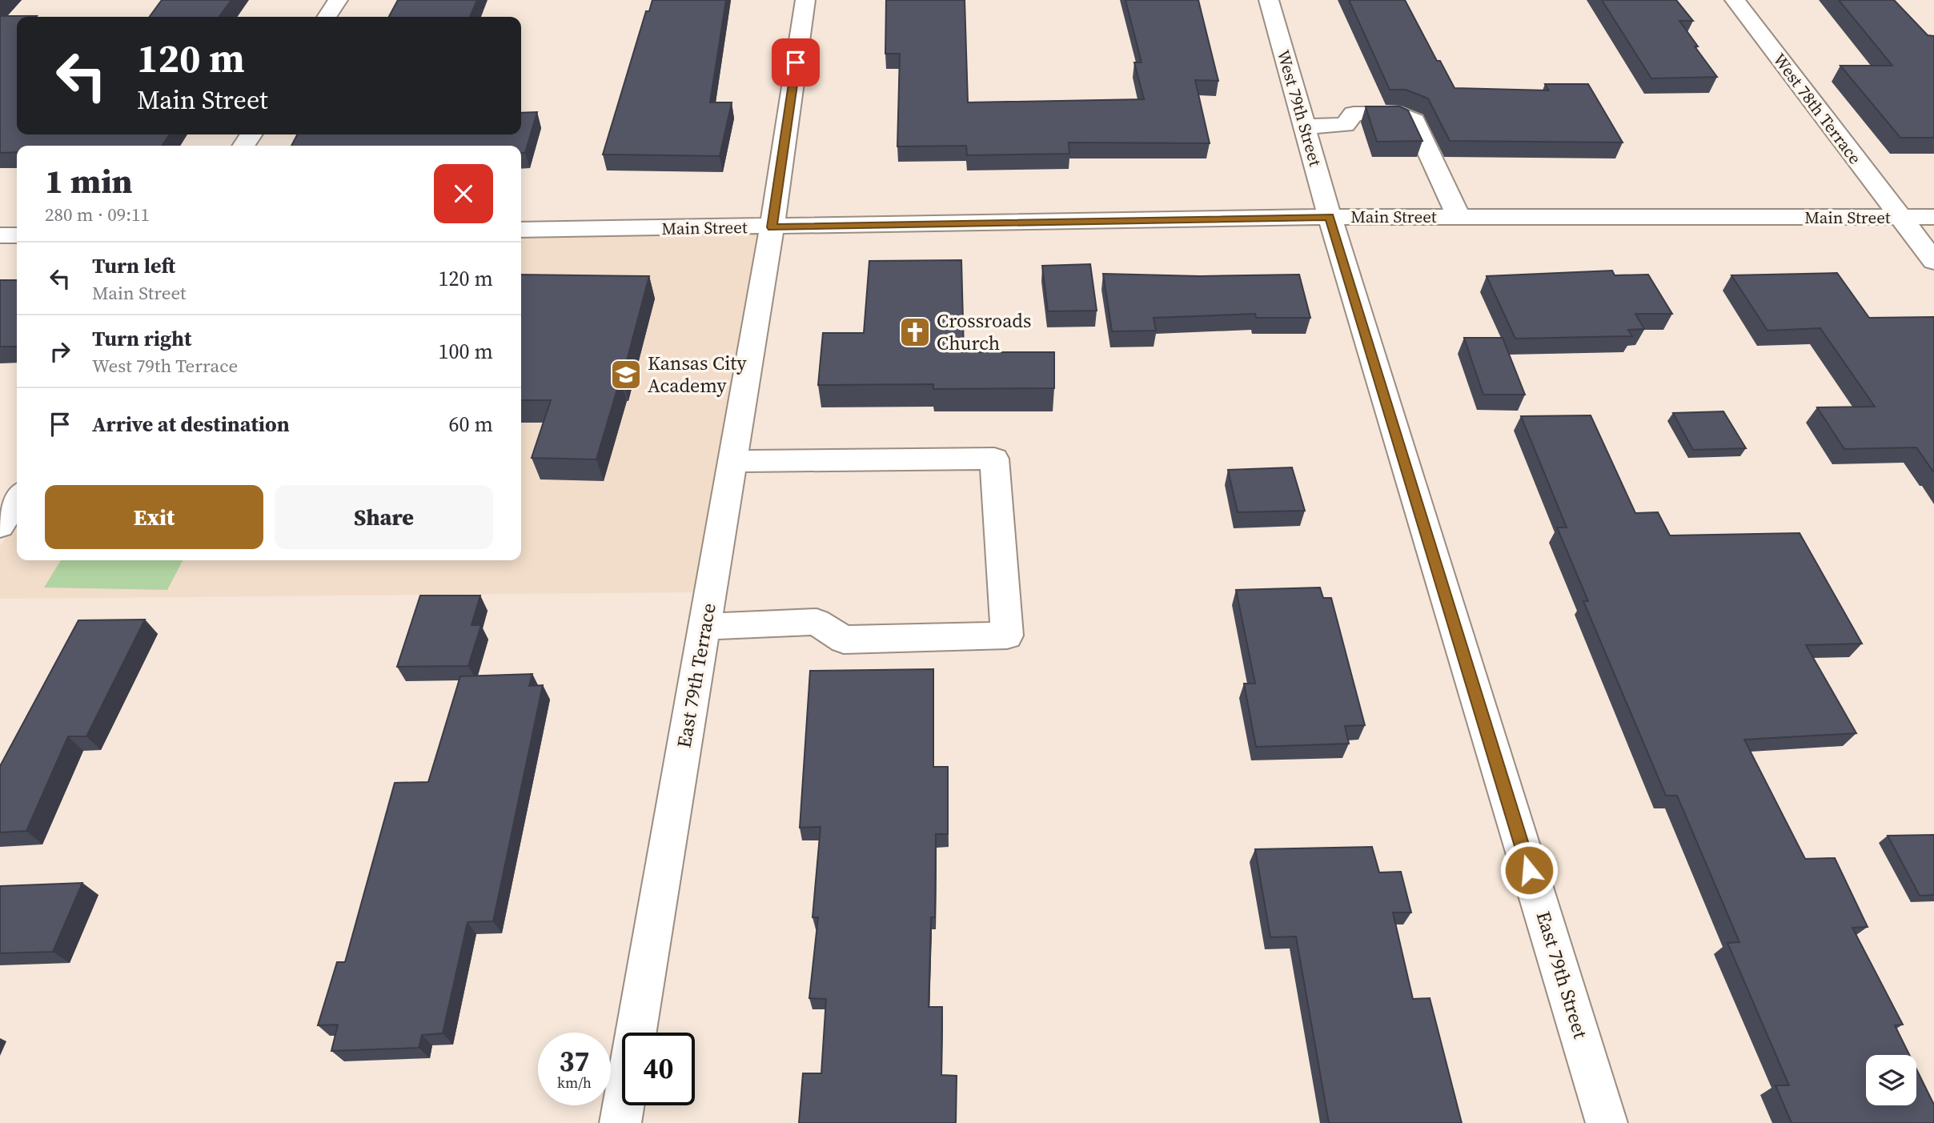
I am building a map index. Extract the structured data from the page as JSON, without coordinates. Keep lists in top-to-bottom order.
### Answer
{
  "streets": {
    "street": [
      "West 79th Street",
      "West 78th Terrace",
      "Main Street",
      "East 79th Terrace",
      "East 79th Street"
    ]
  },
  "crossings": [
    ["West 79th Street", "Main Street"],
    ["West 79th Street", "East 79th Street"],
    ["West 78th Terrace", "Main Street"],
    ["Main Street", "East 79th Terrace"],
    ["Main Street", "East 79th Street"]
  ],
  "places": {
    "church": ["Crossroads Church"],
    "school or university": ["Kansas City Academy"]
  },
  "page": {
    "turn": ["120 m", "Main Street"],
    "heading": ["1 min", "280 m · 09:11"],
    "list": [
      {
        "name": "Turn left",
        "note": "Main Street",
        "value": "120 m"
      },
      {
        "name": "Turn right",
        "note": "West 79th Terrace",
        "value": "100 m"
      },
      {
        "name": "Arrive at destination",
        "value": "60 m"
      }
    ],
    "buttons": ["Exit", "Share"],
    "speed": "37 km/h",
    "limit": "40"
  }
}
